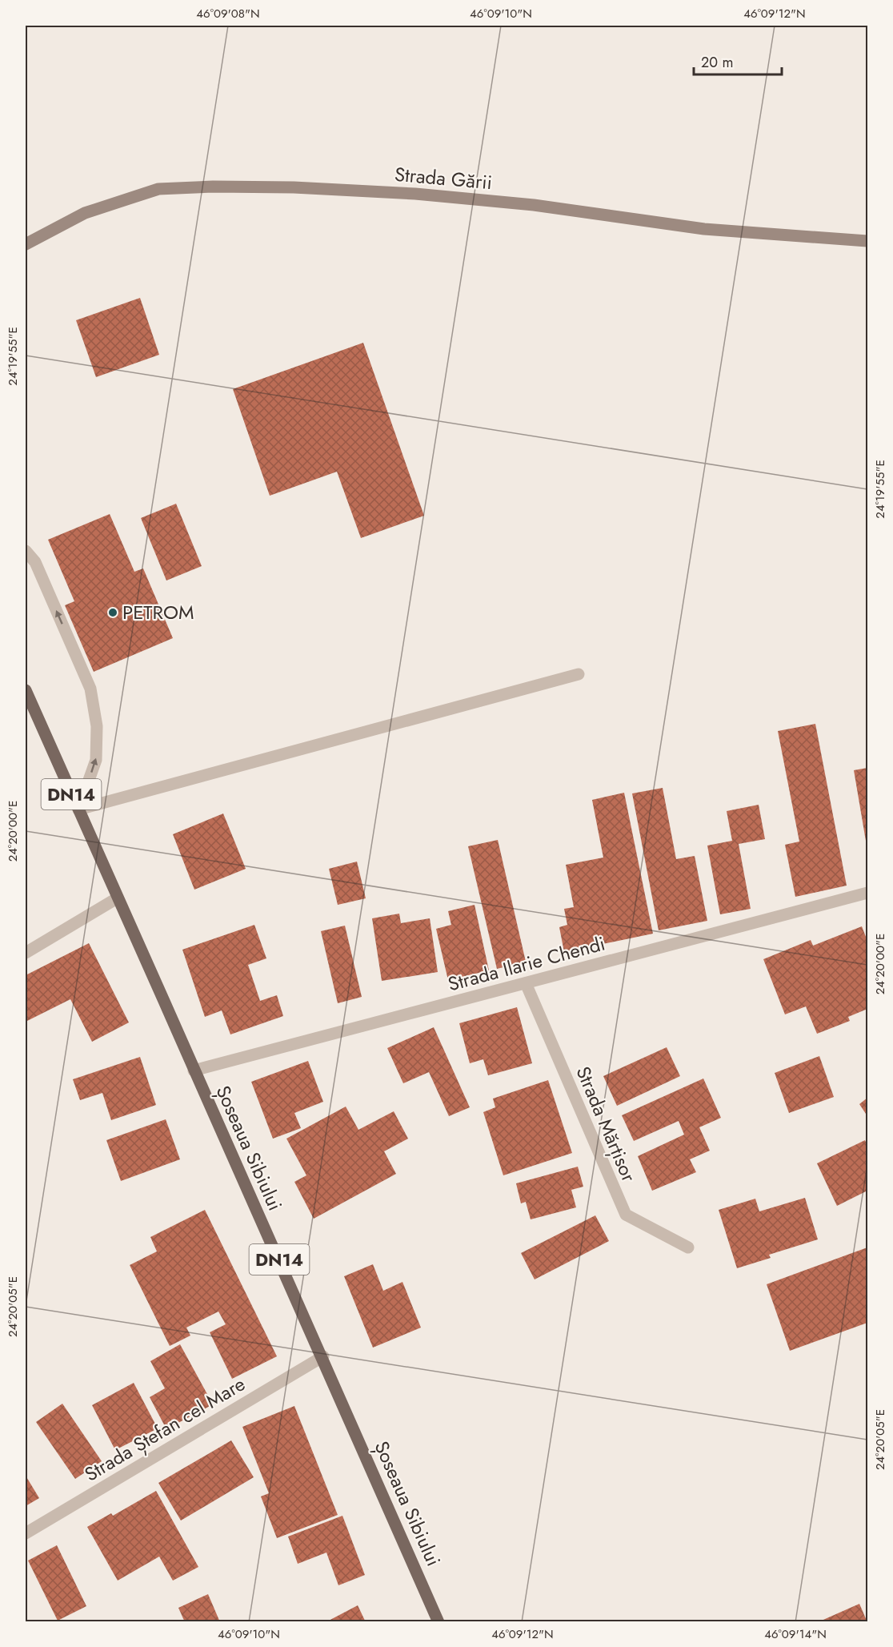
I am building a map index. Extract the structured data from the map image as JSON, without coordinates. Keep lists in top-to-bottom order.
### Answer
{
  "streets": {
    "main road": ["Strada Gării", "DN14", "Șoseaua Sibiului"],
    "street": ["Strada Ilarie Chendi", "Strada Mărțisor", "Strada Ștefan cel Mare"]
  },
  "crossings": [
    ["Strada Ilarie Chendi", "Strada Mărțisor"],
    ["Strada Ilarie Chendi", "Șoseaua Sibiului"],
    ["Șoseaua Sibiului", "Strada Ștefan cel Mare"]
  ],
  "places": ["PETROM"],
  "scale_bar": "20 m",
  "coordinates": [
    "46°09'08\"N",
    "46°09'10\"N",
    "46°09'12\"N",
    "24°19'55\"E",
    "24°20'00\"E",
    "24°20'05\"E",
    "46°09'14\"N"
  ]
}
